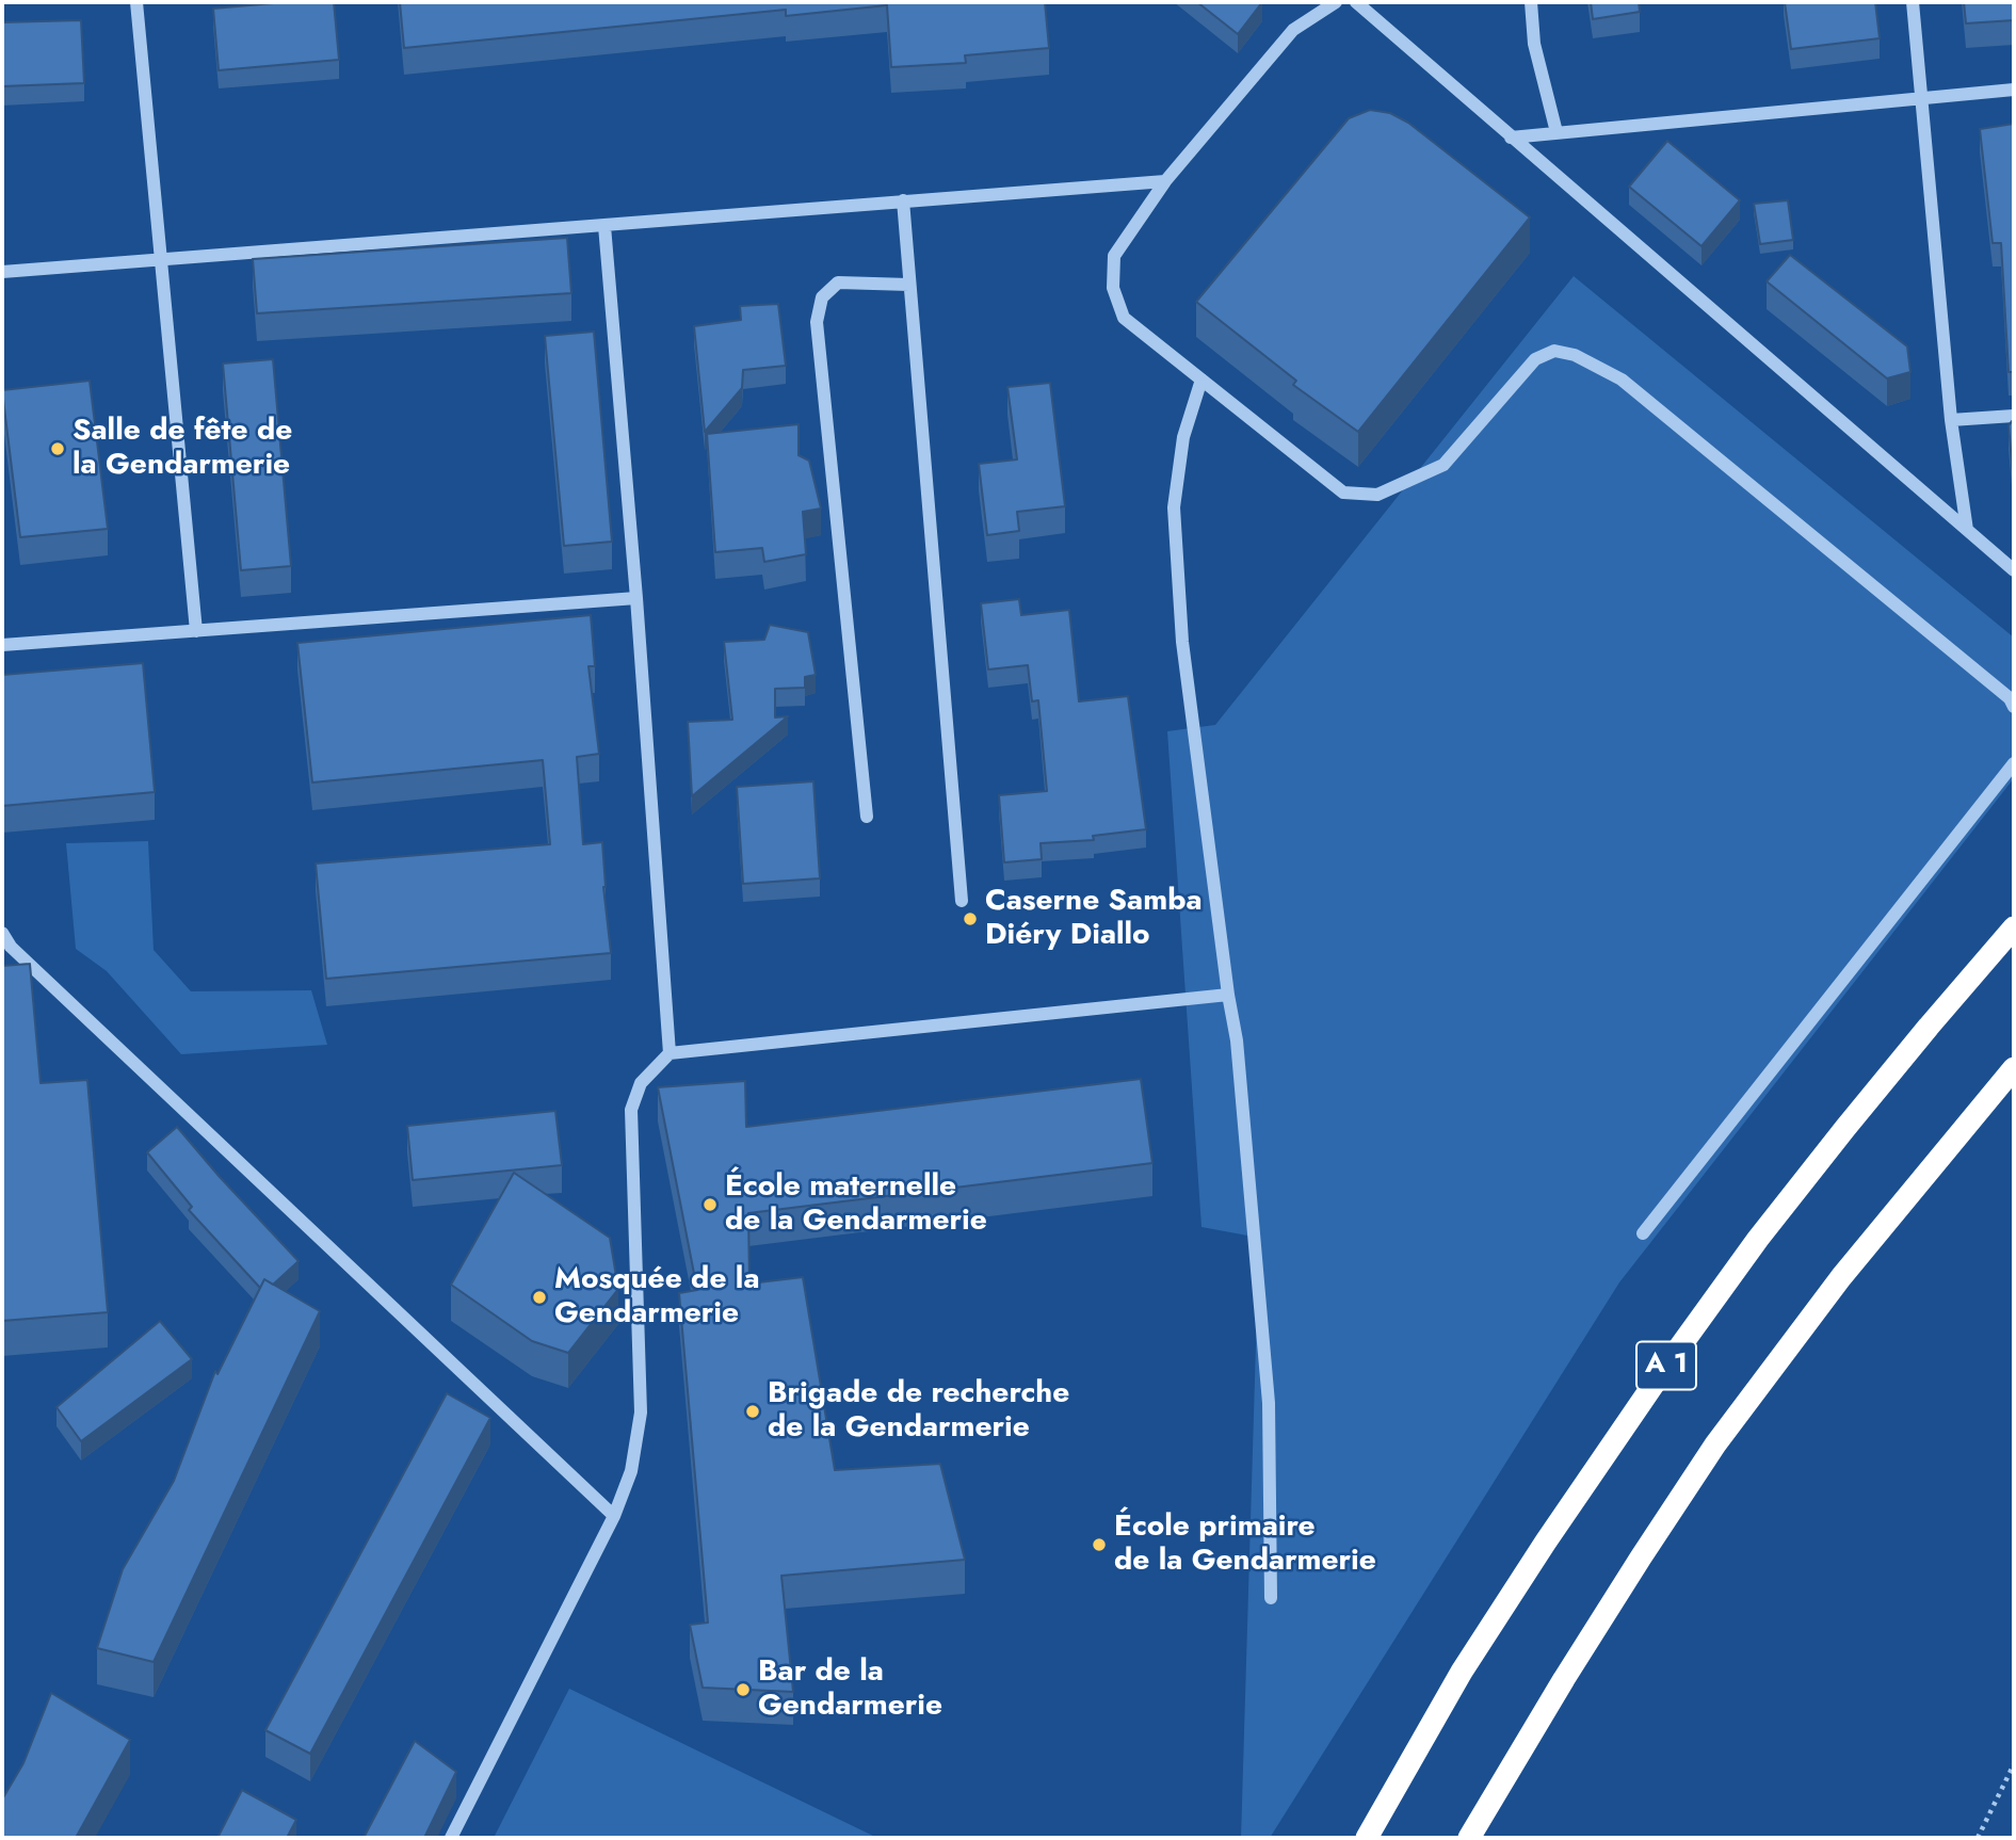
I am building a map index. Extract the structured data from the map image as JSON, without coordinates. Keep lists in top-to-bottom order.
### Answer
{
  "streets": {
    "highway": ["A 1"]
  },
  "places": [
    "Salle de fête de la Gendarmerie",
    "Caserne Samba Diéry Diallo",
    "École maternelle de la Gendarmerie",
    "Mosquée de la Gendarmerie",
    "Brigade de recherche de la Gendarmerie",
    "École primaire de la Gendarmerie",
    "Bar de la Gendarmerie"
  ]
}
